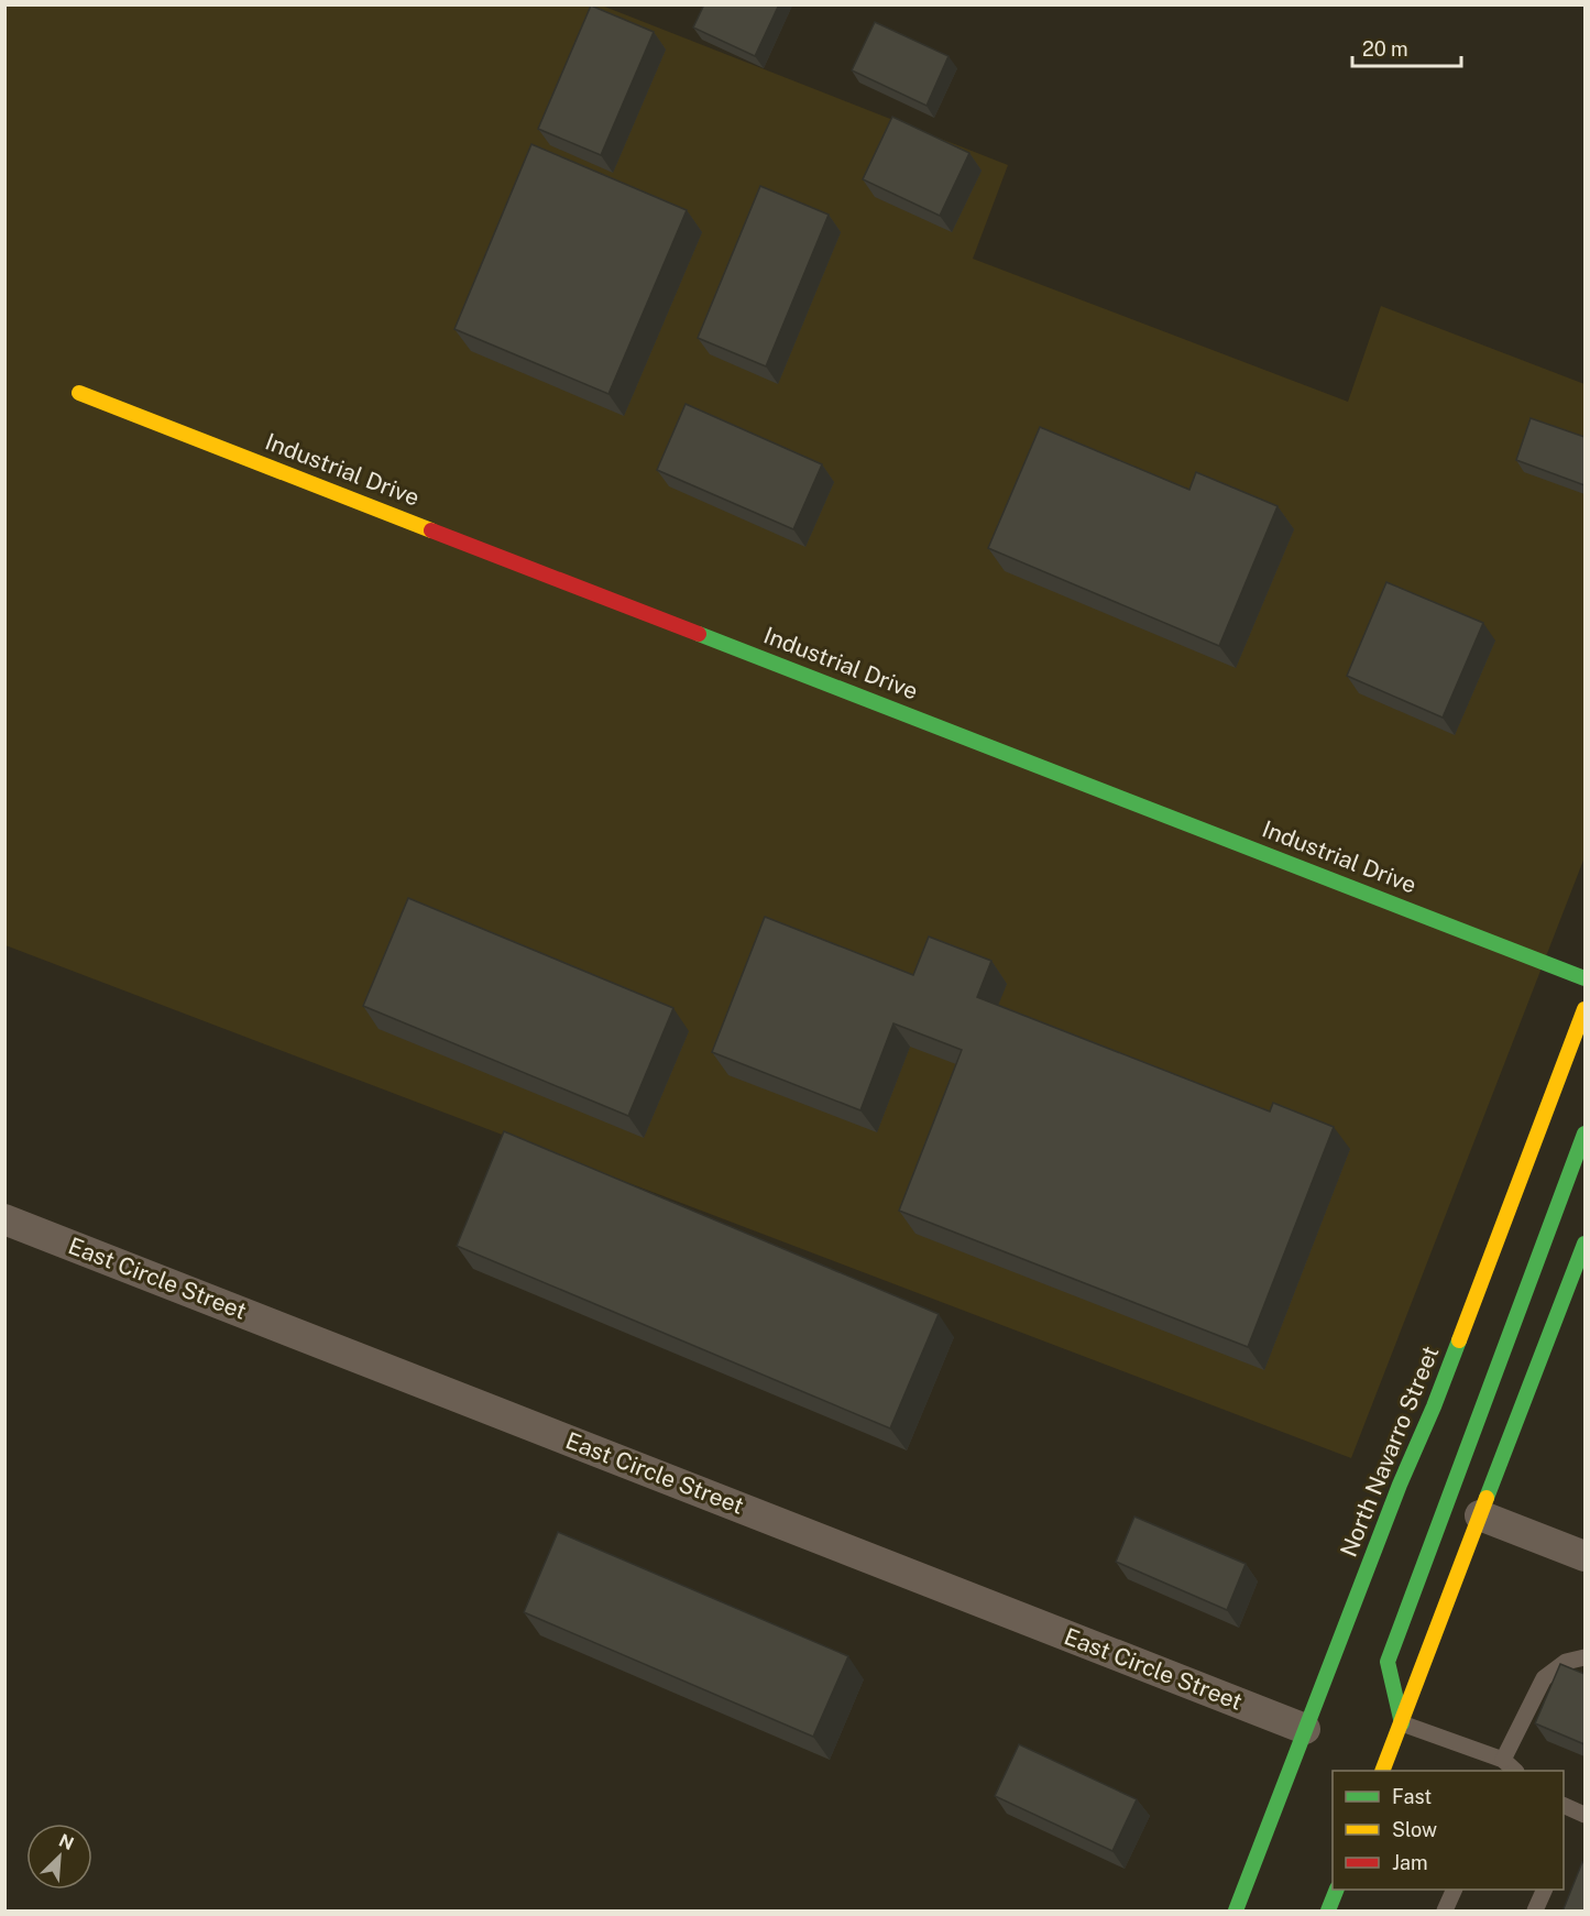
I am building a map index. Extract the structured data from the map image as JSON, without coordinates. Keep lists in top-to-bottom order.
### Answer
{
  "streets": {
    "main road": ["Industrial Drive", "North Navarro Street"],
    "street": ["East Circle Street"]
  },
  "crossings": [
    ["East Circle Street", "North Navarro Street"]
  ],
  "legend": ["Fast", "Slow", "Jam"],
  "scale_bar": "20 m",
  "north": "top right"
}
